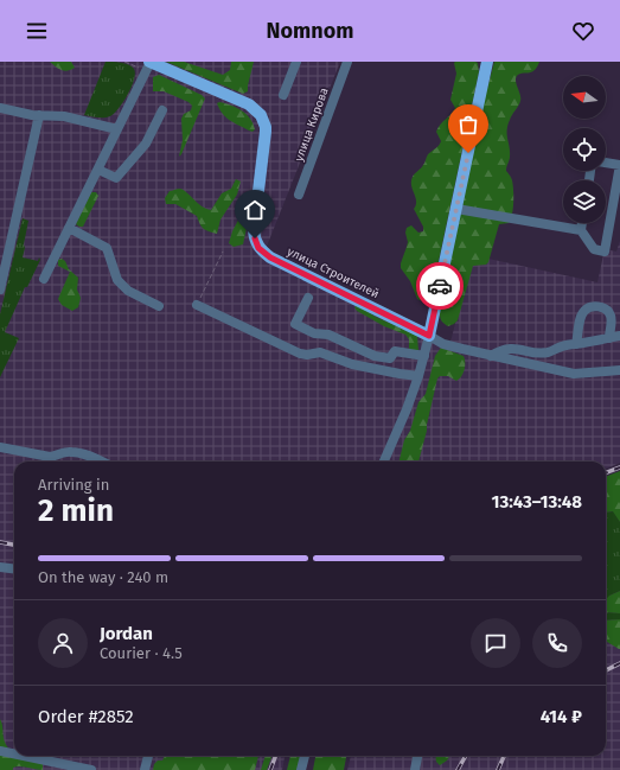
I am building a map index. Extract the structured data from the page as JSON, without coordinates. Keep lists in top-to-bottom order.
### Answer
{
  "streets": {
    "main road": ["улица Строителей"],
    "street": ["улица Кирова"]
  },
  "north": "left",
  "page": {
    "header": "Nomnom",
    "heading": ["2 min", "Arriving in", "13:43–13:48"],
    "panel": [
      "Jordan",
      "Courier · 4.5",
      "Order #2852",
      "414 ₽"
    ],
    "bar": "On the way · 240 m"
  }
}
